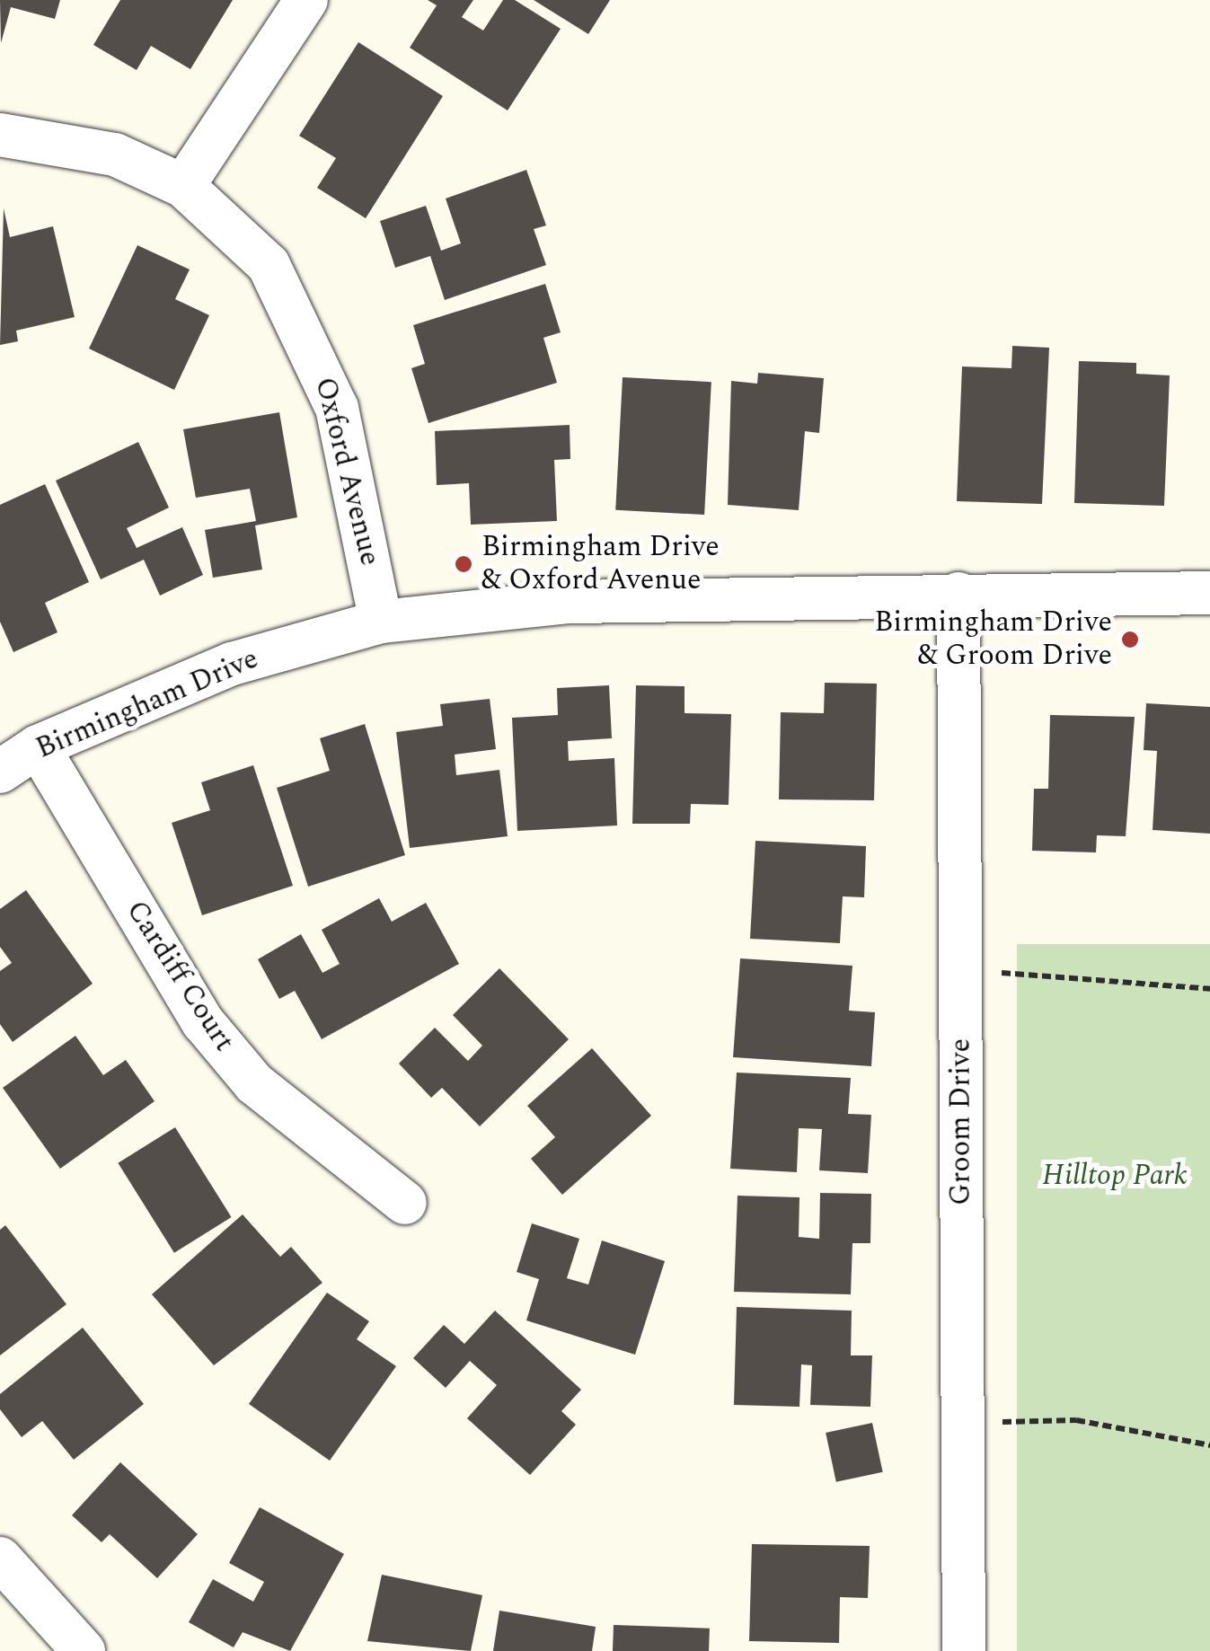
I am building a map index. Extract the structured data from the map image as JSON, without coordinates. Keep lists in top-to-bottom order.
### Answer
{
  "streets": {
    "street": [
      "Oxford Avenue",
      "Birmingham Drive",
      "Cardiff Court",
      "Groom Drive"
    ]
  },
  "crossings": [
    ["Oxford Avenue", "Birmingham Drive"],
    ["Birmingham Drive", "Cardiff Court"],
    ["Birmingham Drive", "Groom Drive"]
  ],
  "parks": ["Hilltop Park"],
  "places": ["Birmingham Drive & Oxford Avenue", "Birmingham Drive & Groom Drive"]
}
